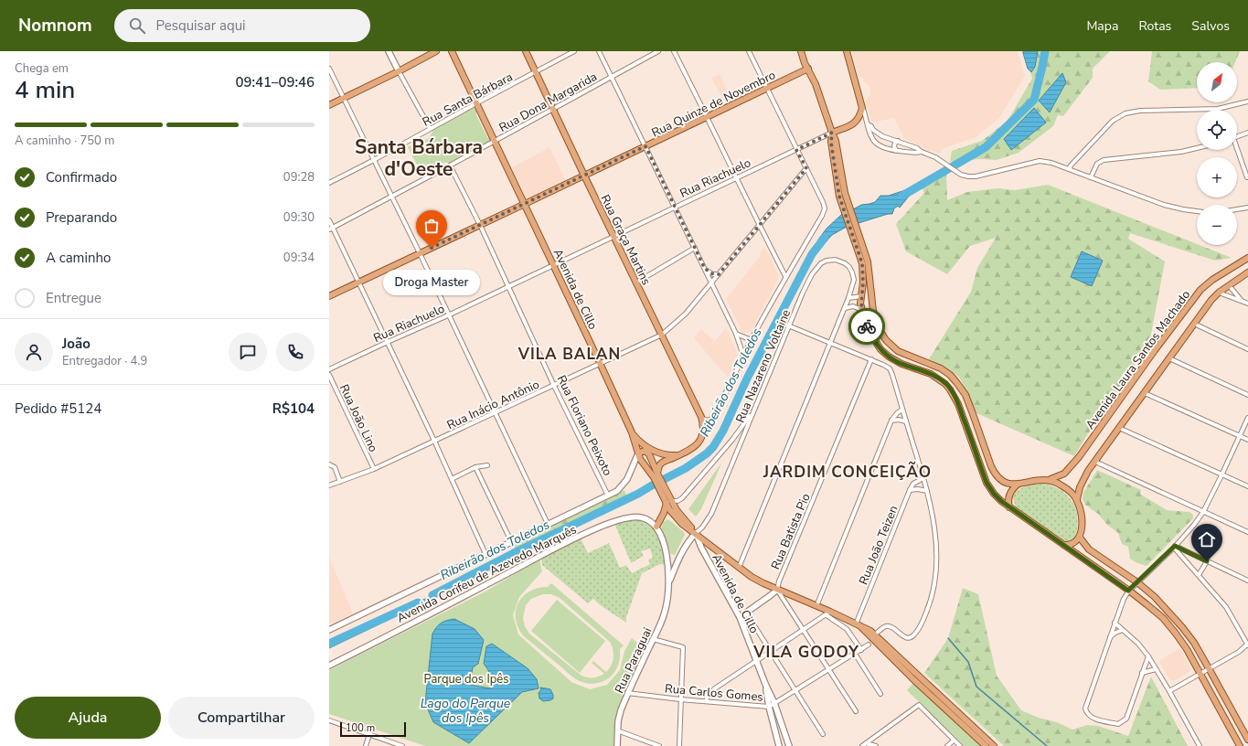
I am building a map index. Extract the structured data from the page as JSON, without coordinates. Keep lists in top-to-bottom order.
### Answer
{
  "streets": {
    "main road": [
      "Rua Quinze de Novembro",
      "Rua Graça Martins",
      "Avenida de Cillo",
      "Avenida Laura Santos Machado",
      "Avenida Corifeu de Azevedo Marquês",
      "Rua Paraguai"
    ],
    "street": [
      "Rua Santa Bárbara",
      "Rua Dona Margarida",
      "Rua Riachuelo",
      "Rua Nazareno Voltaine",
      "Rua Inácio Antônio",
      "Rua João Lino",
      "Rua Floriano Peixoto",
      "Rua Batista Pio",
      "Rua João Teizen",
      "Rua Carlos Gomes"
    ]
  },
  "crossings": [
    ["Rua Santa Bárbara", "Rua Graça Martins"],
    ["Rua Santa Bárbara", "Avenida de Cillo"],
    ["Rua Dona Margarida", "Rua Graça Martins"],
    ["Rua Dona Margarida", "Avenida de Cillo"],
    ["Rua Dona Margarida", "Rua Floriano Peixoto"],
    ["Rua Quinze de Novembro", "Rua Graça Martins"],
    ["Rua Quinze de Novembro", "Avenida de Cillo"],
    ["Rua Quinze de Novembro", "Rua Floriano Peixoto"],
    ["Rua Riachuelo", "Rua Graça Martins"],
    ["Rua Riachuelo", "Avenida de Cillo"],
    ["Rua Riachuelo", "Rua Floriano Peixoto"],
    ["Rua Graça Martins", "Rua Inácio Antônio"],
    ["Avenida de Cillo", "Rua Nazareno Voltaine"],
    ["Avenida de Cillo", "Rua Inácio Antônio"],
    ["Avenida de Cillo", "Avenida Corifeu de Azevedo Marquês"],
    ["Avenida de Cillo", "Rua Paraguai"],
    ["Avenida de Cillo", "Rua Carlos Gomes"],
    ["Rua Nazareno Voltaine", "Rua Paraguai"],
    ["Rua Inácio Antônio", "Rua João Lino"],
    ["Rua Inácio Antônio", "Rua Floriano Peixoto"],
    ["Rua Floriano Peixoto", "Avenida Corifeu de Azevedo Marquês"],
    ["Avenida Corifeu de Azevedo Marquês", "Rua Paraguai"],
    ["Rua Paraguai", "Rua Carlos Gomes"]
  ],
  "districts": [
    "Santa Bárbara d'Oeste",
    "VILA BALAN",
    "JARDIM CONCEIÇÃO",
    "VILA GODOY"
  ],
  "water": ["Ribeirão dos Toledos", "Lago do Parque dos Ipês"],
  "parks": ["Parque dos Ipês"],
  "places": ["Droga Master"],
  "scale_bar": "100 m",
  "north": "top right",
  "page": {
    "header": "Nomnom",
    "search": "Pesquisar aqui",
    "nav": ["Mapa", "Rotas", "Salvos"],
    "heading": ["4 min", "Chega em", "09:41–09:46"],
    "panel": [
      "João",
      "Entregador · 4.9",
      "Pedido #5124",
      "R$104"
    ],
    "map_buttons": ["+", "−"],
    "bar": "A caminho · 750 m",
    "list": [
      ["Confirmado", "09:28"],
      ["Preparando", "09:30"],
      ["A caminho", "09:34"],
      "Entregue"
    ],
    "bubble": "Droga Master",
    "buttons": ["Ajuda", "Compartilhar"],
    "scale": "100 m"
  }
}
